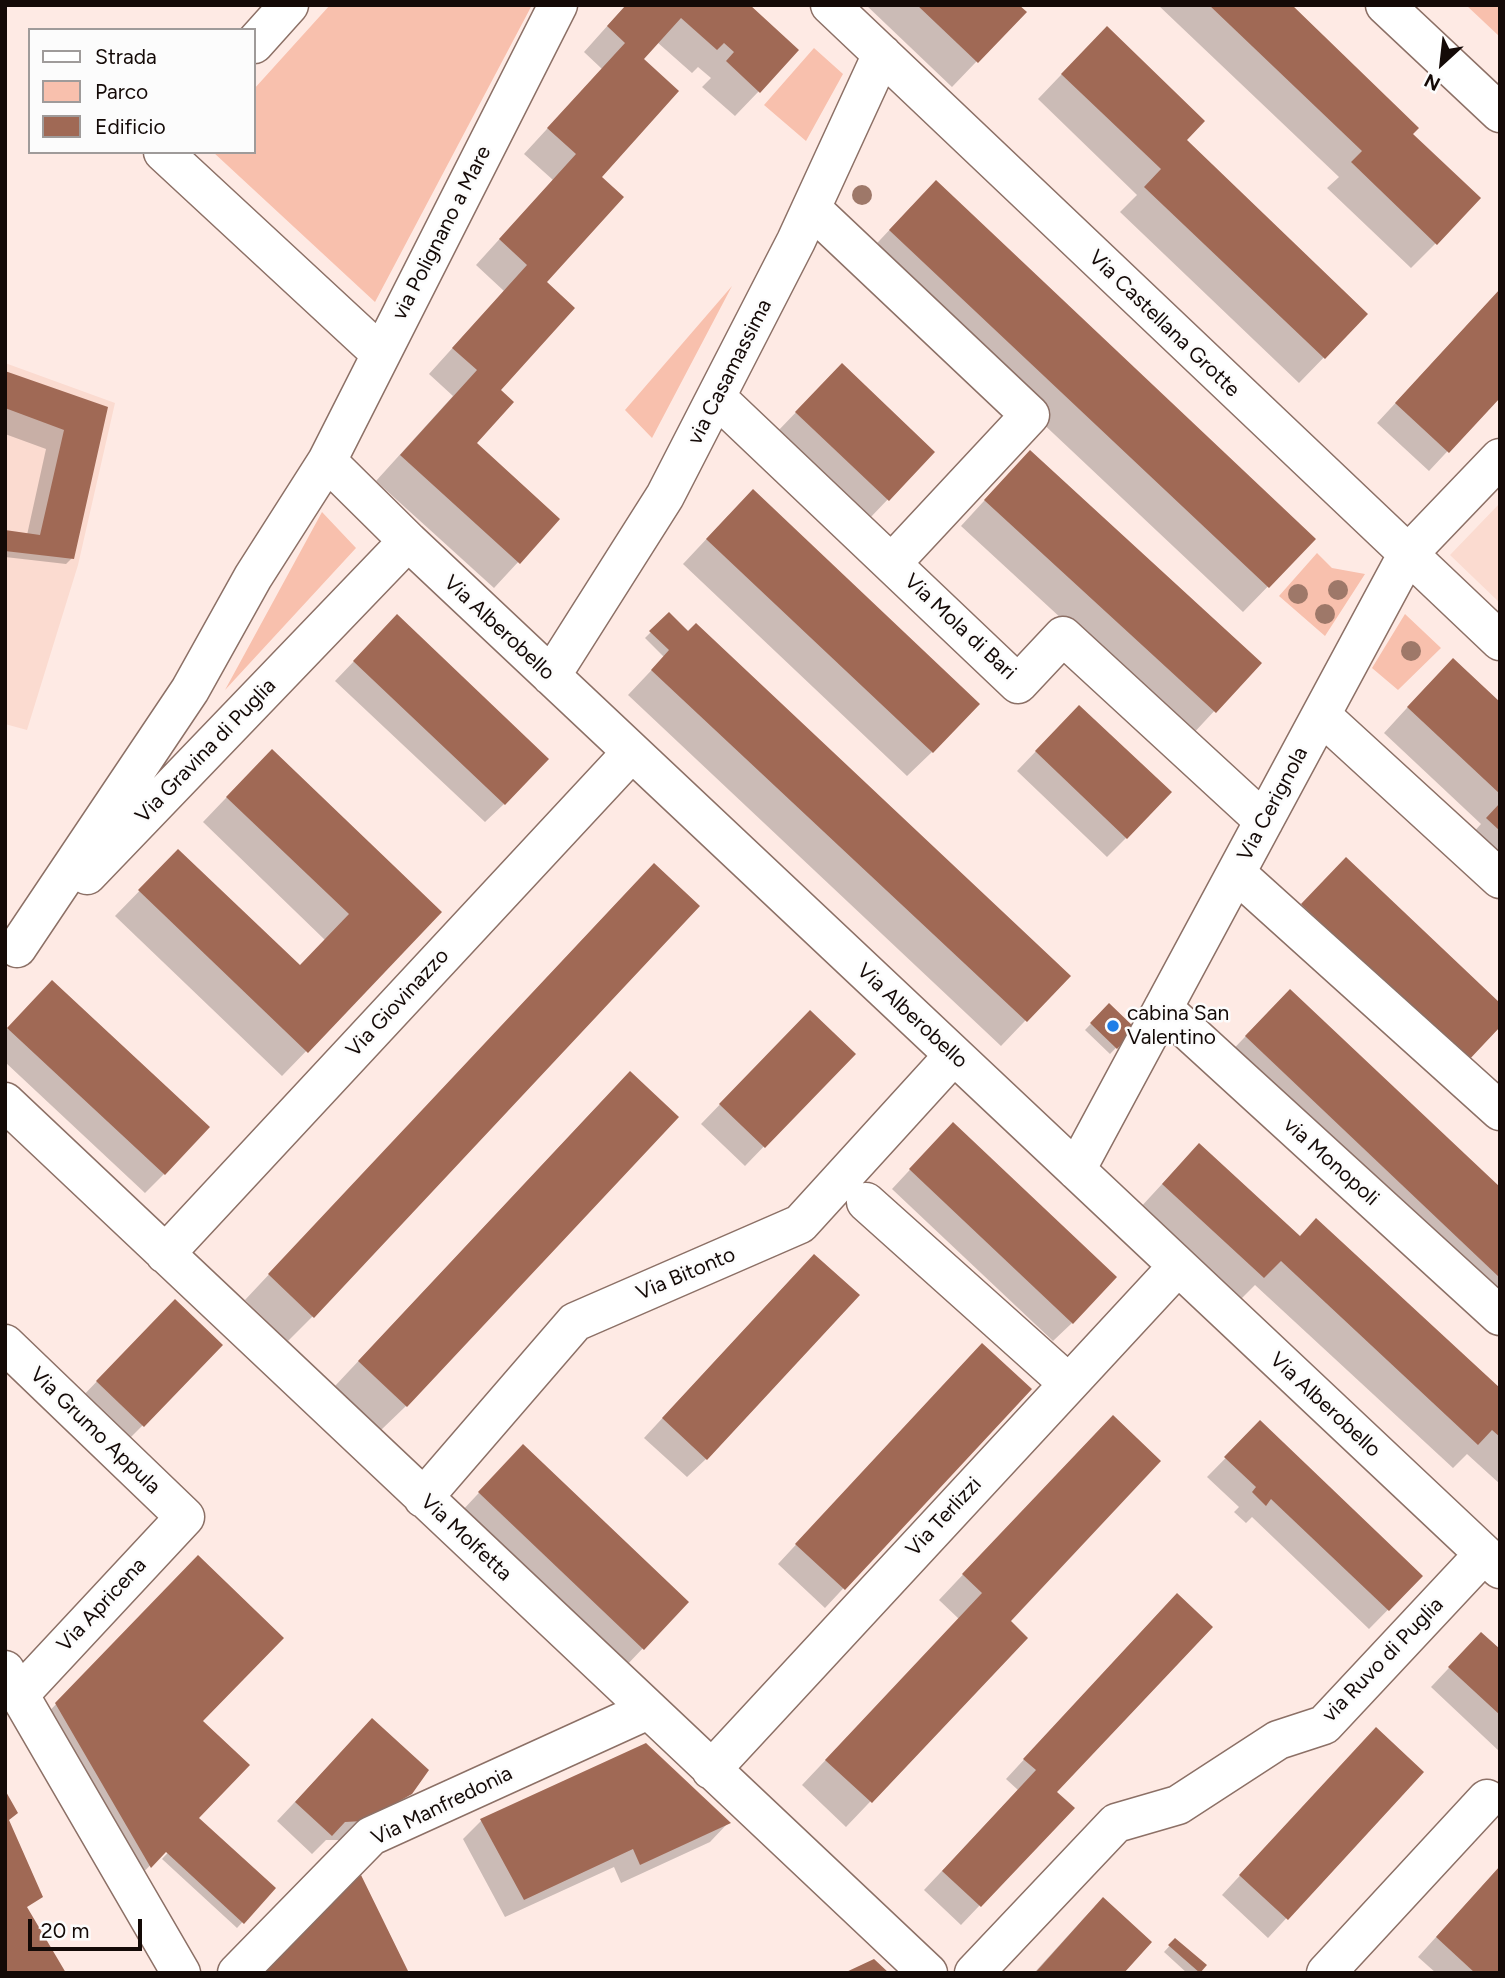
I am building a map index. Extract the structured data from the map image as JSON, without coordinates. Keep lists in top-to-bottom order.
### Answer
{
  "streets": {
    "street": [
      "via Polignano a Mare",
      "Via Castellana Grotte",
      "via Casamassima",
      "Via Mola di Bari",
      "Via Alberobello",
      "Via Gravina di Puglia",
      "Via Cerignola",
      "Via Giovinazzo",
      "via Monopoli",
      "Via Bitonto",
      "Via Grumo Appula",
      "Via Terlizzi",
      "Via Molfetta",
      "Via Apricena",
      "via Ruvo di Puglia",
      "Via Manfredonia"
    ]
  },
  "crossings": [
    ["via Polignano a Mare", "Via Alberobello"],
    ["via Polignano a Mare", "Via Gravina di Puglia"],
    ["Via Castellana Grotte", "via Casamassima"],
    ["Via Castellana Grotte", "Via Cerignola"],
    ["via Casamassima", "Via Mola di Bari"],
    ["via Casamassima", "Via Alberobello"],
    ["Via Mola di Bari", "Via Cerignola"],
    ["Via Alberobello", "Via Gravina di Puglia"],
    ["Via Alberobello", "Via Cerignola"],
    ["Via Alberobello", "Via Giovinazzo"],
    ["Via Alberobello", "Via Bitonto"],
    ["Via Alberobello", "Via Terlizzi"],
    ["Via Alberobello", "via Ruvo di Puglia"],
    ["Via Cerignola", "via Monopoli"],
    ["Via Giovinazzo", "Via Molfetta"],
    ["Via Bitonto", "Via Molfetta"],
    ["Via Grumo Appula", "Via Apricena"],
    ["Via Terlizzi", "Via Molfetta"],
    ["Via Molfetta", "Via Manfredonia"]
  ],
  "places": ["cabina San Valentino"],
  "legend": ["Strada", "Parco", "Edificio"],
  "scale_bar": "20 m",
  "north": "bottom left"
}
